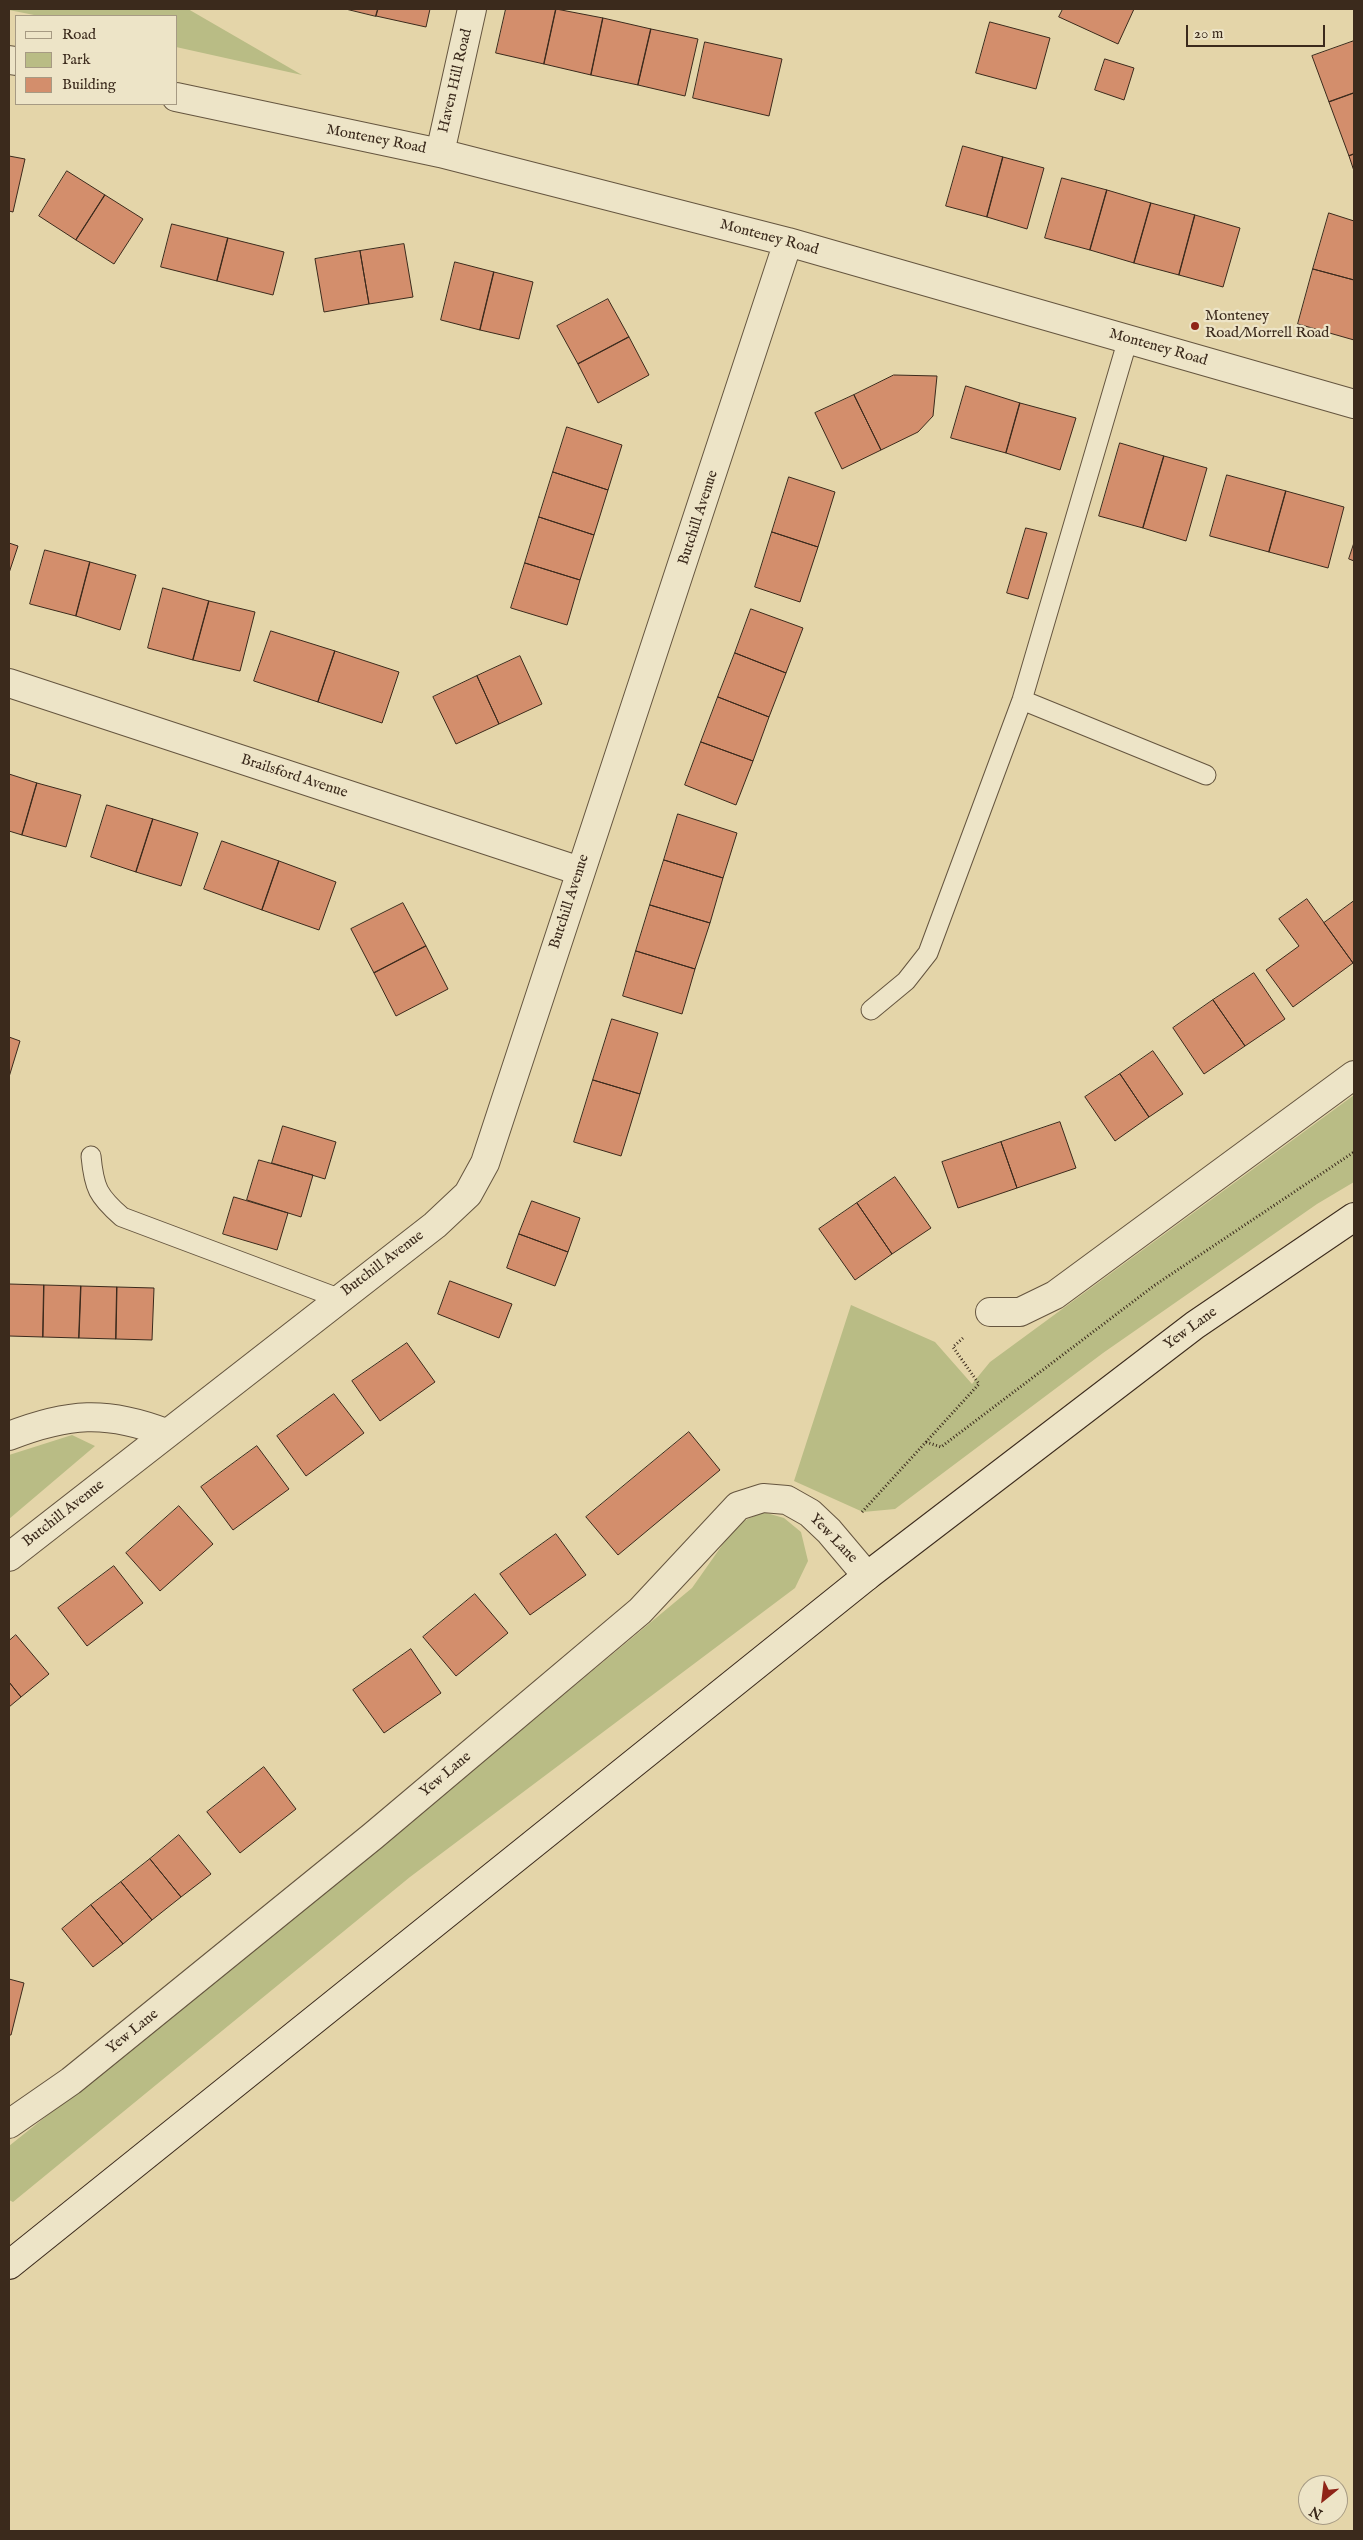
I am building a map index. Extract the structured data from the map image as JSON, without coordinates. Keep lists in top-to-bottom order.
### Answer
{
  "streets": {
    "street": [
      "Haven Hill Road",
      "Monteney Road",
      "Butchill Avenue",
      "Brailsford Avenue",
      "Yew Lane"
    ]
  },
  "crossings": [
    ["Haven Hill Road", "Monteney Road"],
    ["Monteney Road", "Butchill Avenue"],
    ["Butchill Avenue", "Brailsford Avenue"]
  ],
  "places": ["Monteney Road/Morrell Road"],
  "legend": ["Road", "Park", "Building"],
  "scale_bar": "20 m",
  "north": "bottom left"
}
